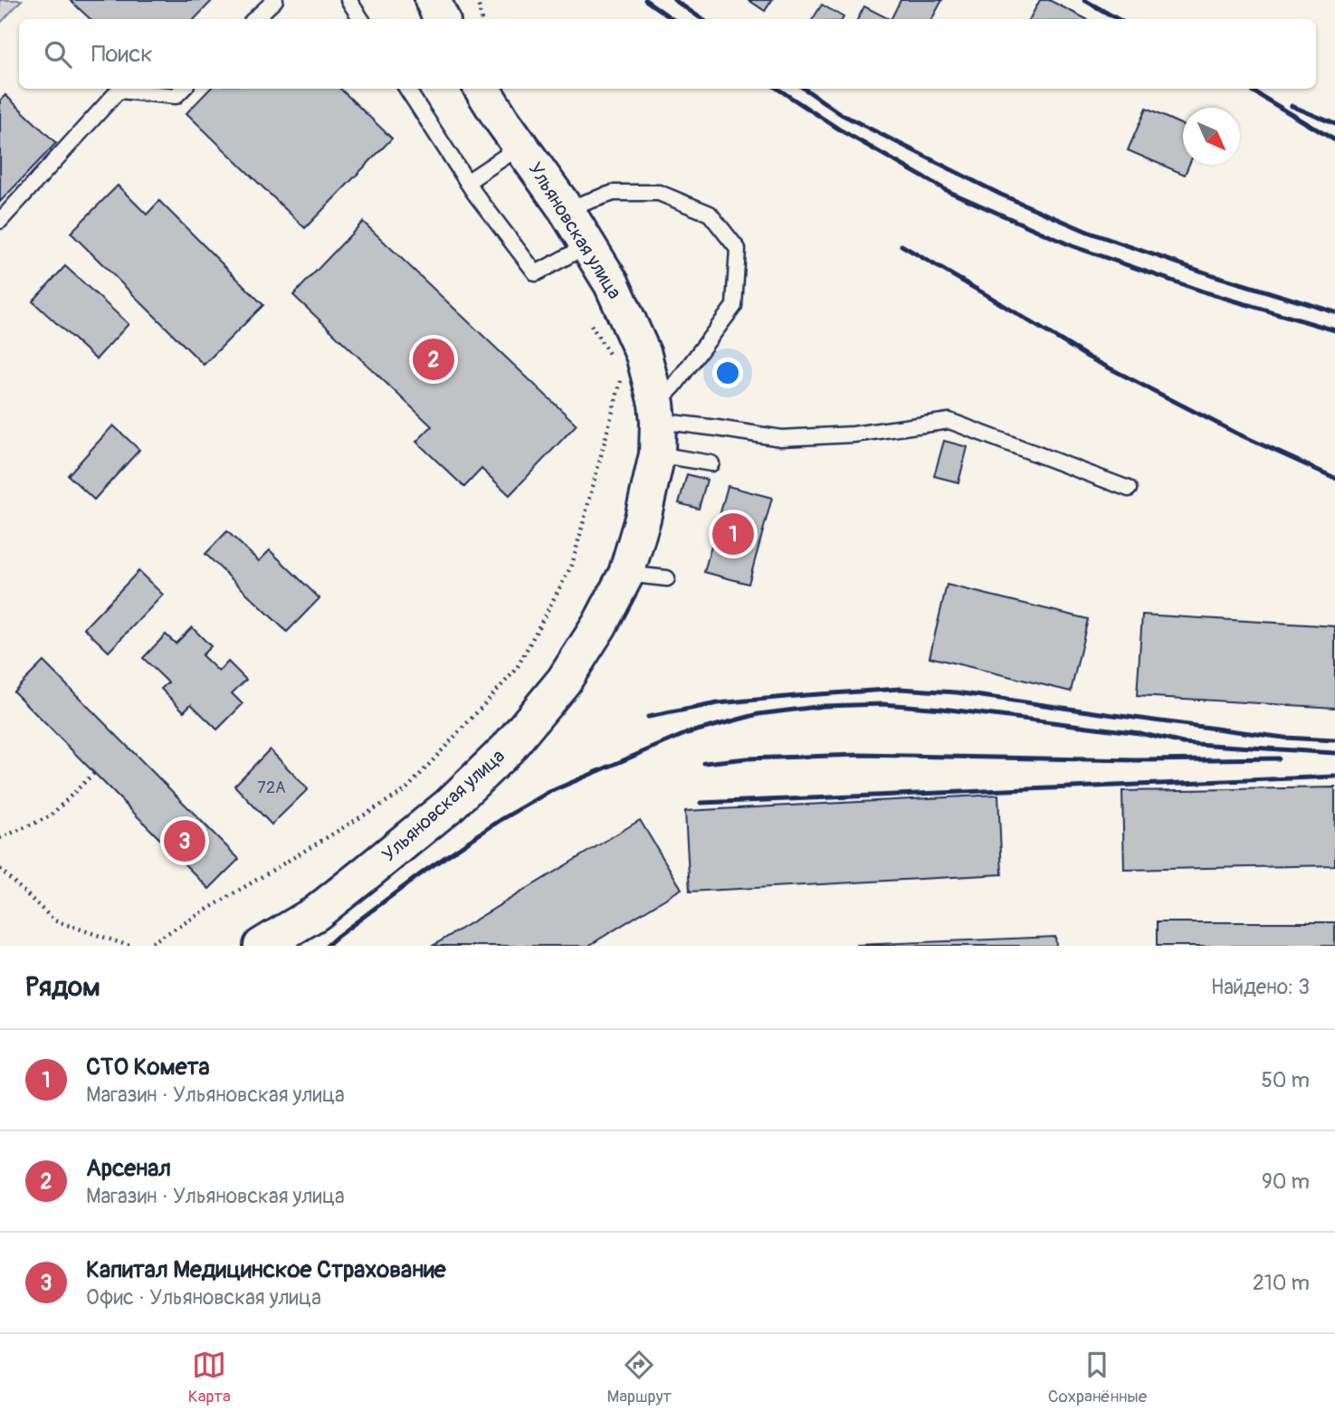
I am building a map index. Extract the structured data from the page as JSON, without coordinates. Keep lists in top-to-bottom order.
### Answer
{
  "streets": {
    "main road": ["Ульяновская улица"]
  },
  "house_numbers": ["72А"],
  "north": "bottom right",
  "page": {
    "search": "Поиск",
    "pins": ["2", "1", "3"],
    "heading": ["Рядом", "Найдено: 3"],
    "list": [
      {
        "mark": "1",
        "name": "СТО Комета",
        "note": "Магазин · Ульяновская улица",
        "value": "50 m"
      },
      {
        "mark": "2",
        "name": "Арсенал",
        "note": "Магазин · Ульяновская улица",
        "value": "90 m"
      },
      {
        "mark": "3",
        "name": "Капитал Медицинское Страхование",
        "note": "Офис · Ульяновская улица",
        "value": "210 m"
      }
    ],
    "nav": ["Карта", "Маршрут", "Сохранённые"]
  }
}
